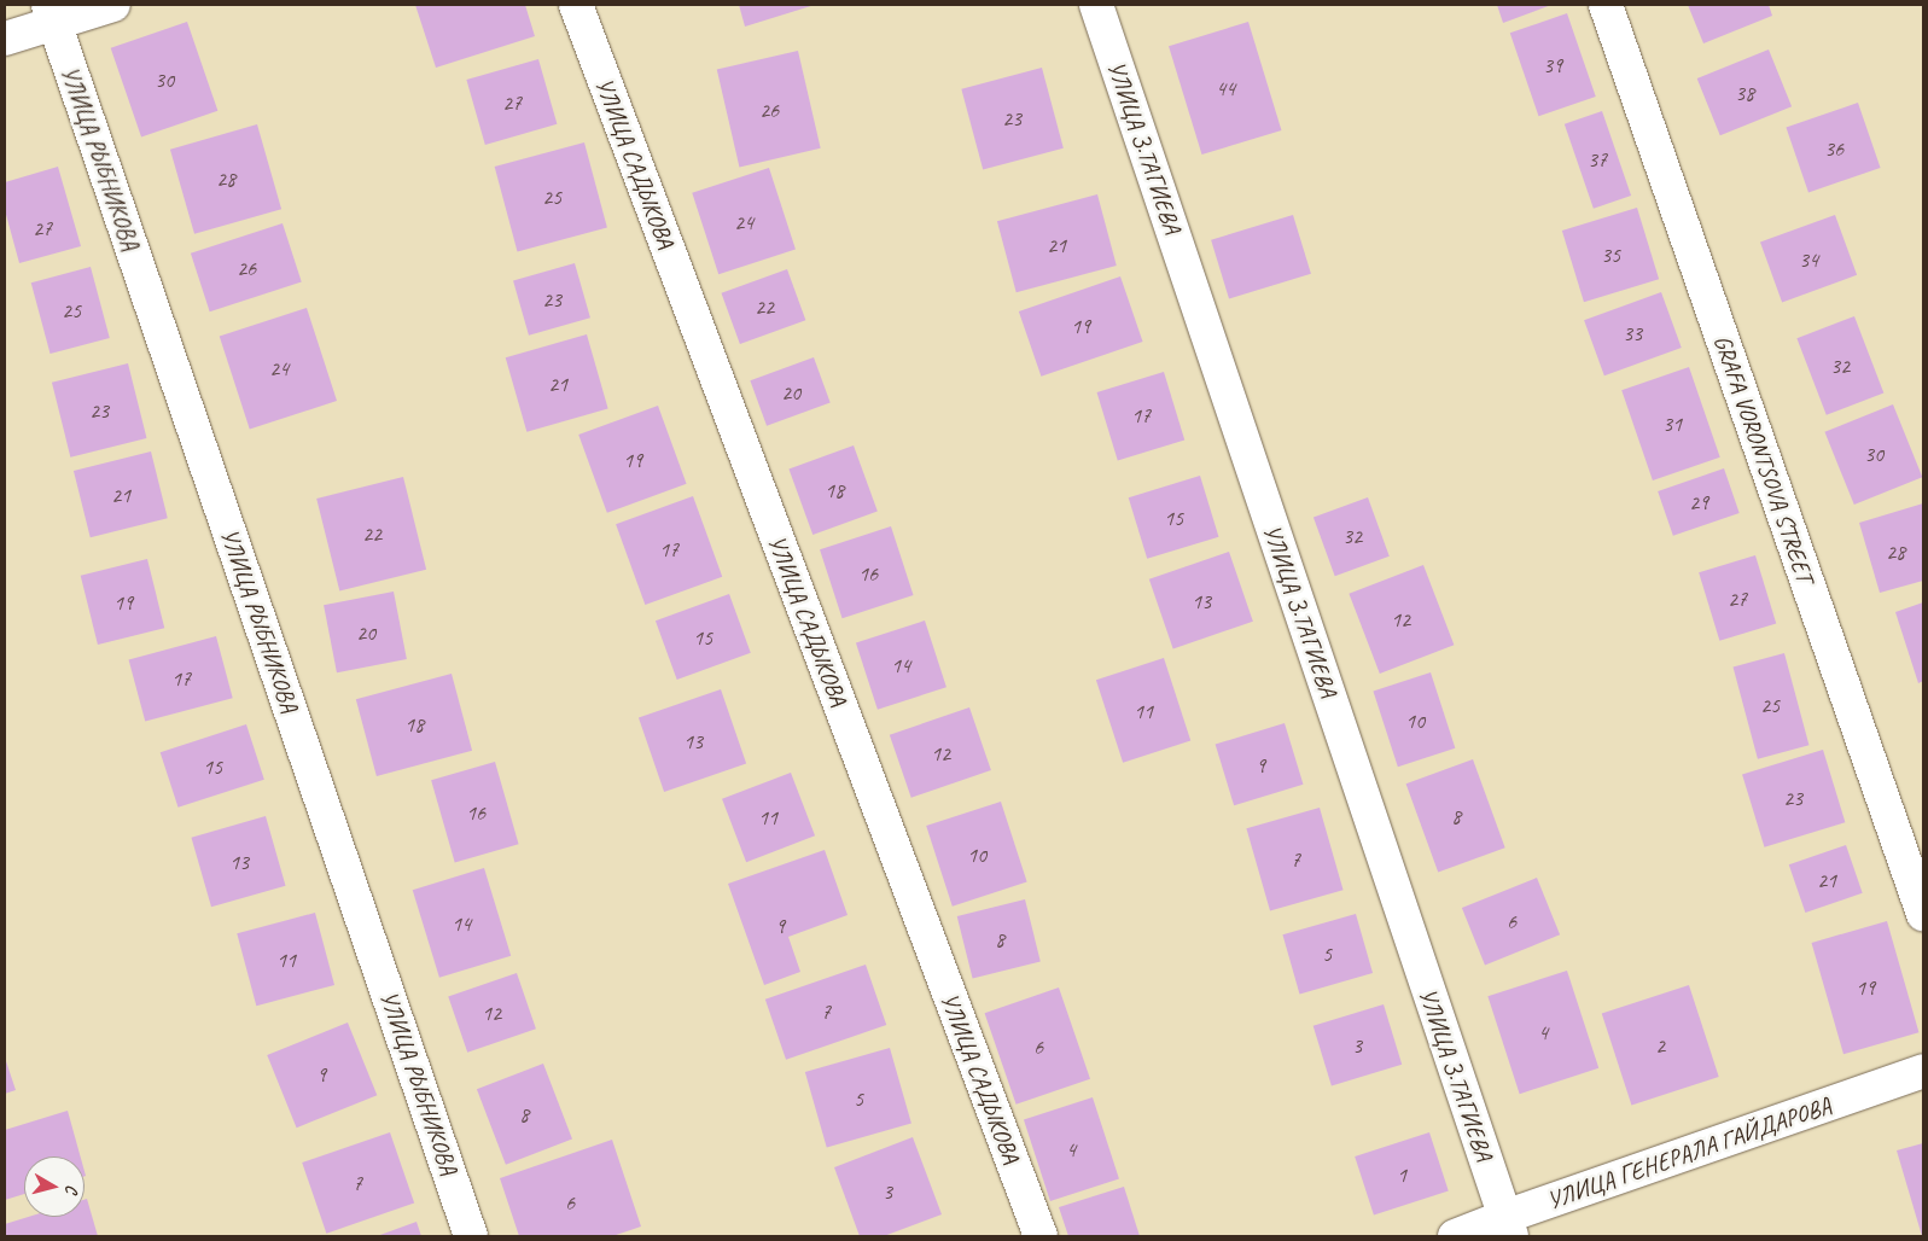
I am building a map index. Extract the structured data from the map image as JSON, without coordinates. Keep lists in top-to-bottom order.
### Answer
{
  "streets": {
    "street": [
      "УЛИЦА З.ТАГИЕВА",
      "УЛИЦА РЫБНИКОВА",
      "УЛИЦА САДЫКОВА",
      "GRAFA VORONTSOVA STREET",
      "УЛИЦА ГЕНЕРАЛА ГАЙДАРОВА"
    ]
  },
  "crossings": [
    ["УЛИЦА З.ТАГИЕВА", "УЛИЦА ГЕНЕРАЛА ГАЙДАРОВА"]
  ],
  "house_numbers": [
    "39",
    "30",
    "44",
    "38",
    "27",
    "26",
    "23",
    "36",
    "37",
    "28",
    "25",
    "24",
    "27",
    "21",
    "35",
    "34",
    "26",
    "23",
    "22",
    "25",
    "19",
    "33",
    "32",
    "24",
    "21",
    "20",
    "23",
    "17",
    "31",
    "30",
    "19",
    "18",
    "21",
    "29",
    "15",
    "22",
    "32",
    "17",
    "28",
    "16",
    "27",
    "13",
    "19",
    "12",
    "20",
    "15",
    "14",
    "17",
    "25",
    "11",
    "10",
    "18",
    "13",
    "12",
    "9",
    "15",
    "23",
    "16",
    "8",
    "11",
    "10",
    "7",
    "13",
    "21",
    "6",
    "14",
    "9",
    "8",
    "5",
    "11",
    "19",
    "7",
    "12",
    "4",
    "3",
    "2",
    "6",
    "9",
    "5",
    "8",
    "4",
    "1",
    "7",
    "3",
    "6"
  ],
  "north": "right"
}
